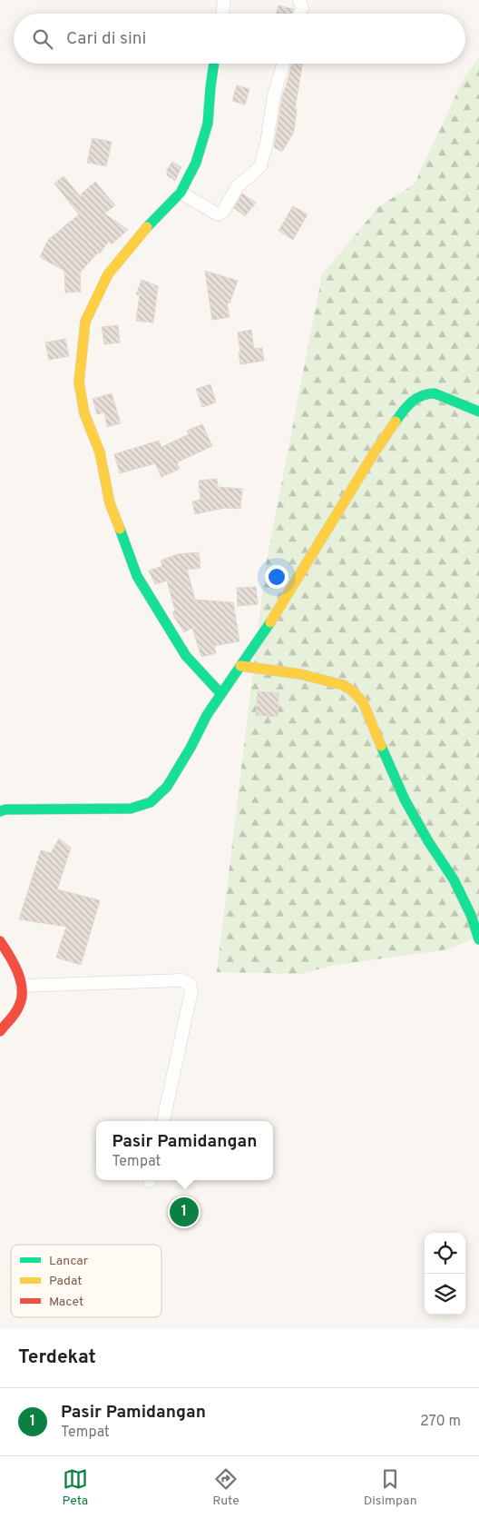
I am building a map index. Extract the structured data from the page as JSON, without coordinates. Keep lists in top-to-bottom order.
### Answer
{
  "legend": ["Lancar", "Padat", "Macet"],
  "page": {
    "search": "Cari di sini",
    "popup": ["Pasir Pamidangan", "Tempat"],
    "pins": "1",
    "heading": "Terdekat",
    "list": [
      {
        "mark": "1",
        "name": "Pasir Pamidangan",
        "note": "Tempat",
        "value": "270 m"
      }
    ],
    "nav": ["Peta", "Rute", "Disimpan"]
  }
}
